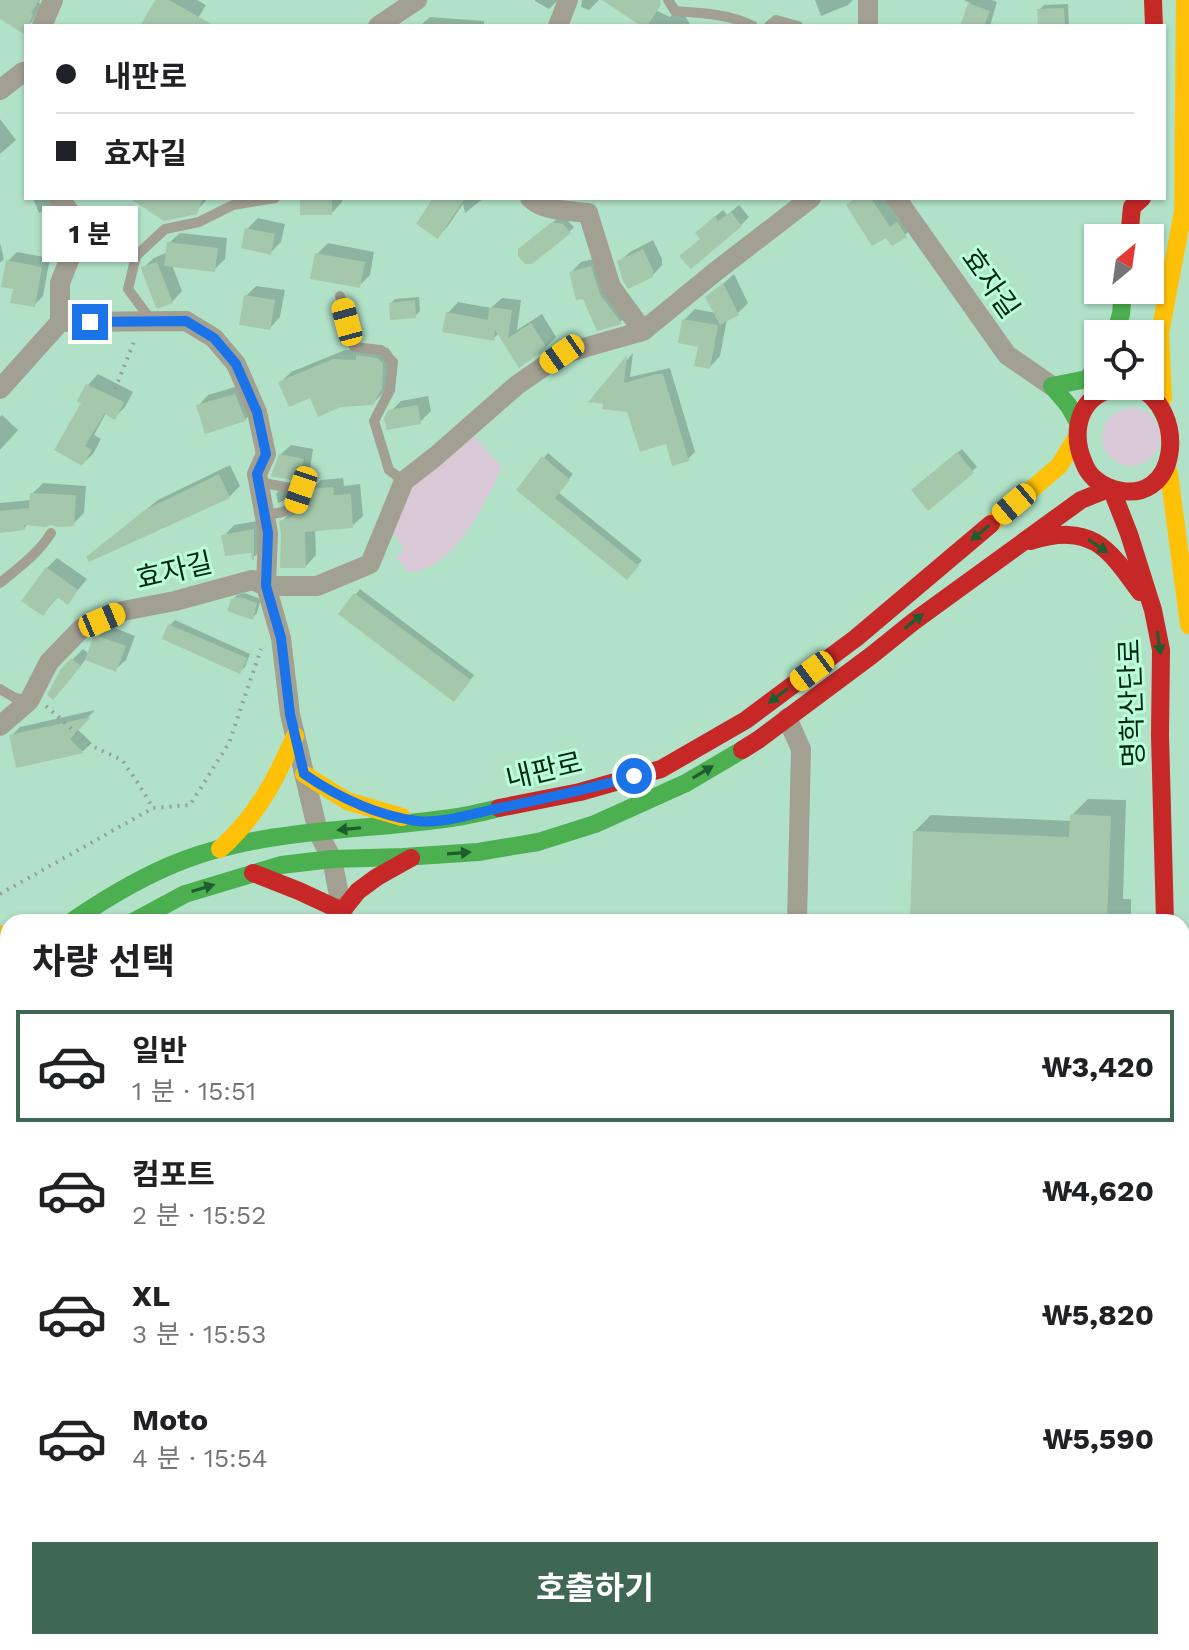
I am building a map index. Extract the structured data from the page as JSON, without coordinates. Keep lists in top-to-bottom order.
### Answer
{
  "streets": {
    "street": ["효자길", "명학산단로", "내판로"]
  },
  "one_way": ["명학산단로"],
  "north": "top right",
  "page": {
    "banner": ["내판로", "효자길"],
    "bubble": "1 분",
    "heading": "차량 선택",
    "list": [
      {
        "name": "일반",
        "note": "1 분 · 15:51",
        "value": "₩3,420"
      },
      {
        "name": "컴포트",
        "note": "2 분 · 15:52",
        "value": "₩4,620"
      },
      {
        "name": "XL",
        "note": "3 분 · 15:53",
        "value": "₩5,820"
      },
      {
        "name": "Moto",
        "note": "4 분 · 15:54",
        "value": "₩5,590"
      }
    ],
    "buttons": "호출하기"
  }
}
